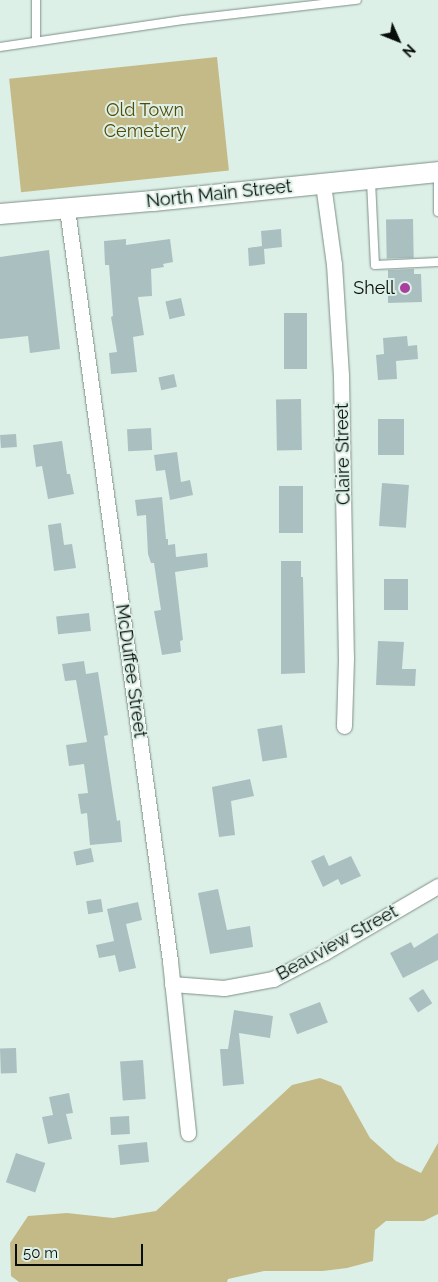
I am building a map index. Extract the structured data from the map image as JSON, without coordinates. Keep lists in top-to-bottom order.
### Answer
{
  "streets": {
    "main road": ["North Main Street"],
    "street": ["Claire Street", "McDuffee Street", "Beauview Street"]
  },
  "crossings": [
    ["North Main Street", "Claire Street"],
    ["North Main Street", "McDuffee Street"],
    ["McDuffee Street", "Beauview Street"]
  ],
  "parks": ["Old Town Cemetery"],
  "places": ["Shell"],
  "scale_bar": "50 m",
  "north": "bottom right"
}
